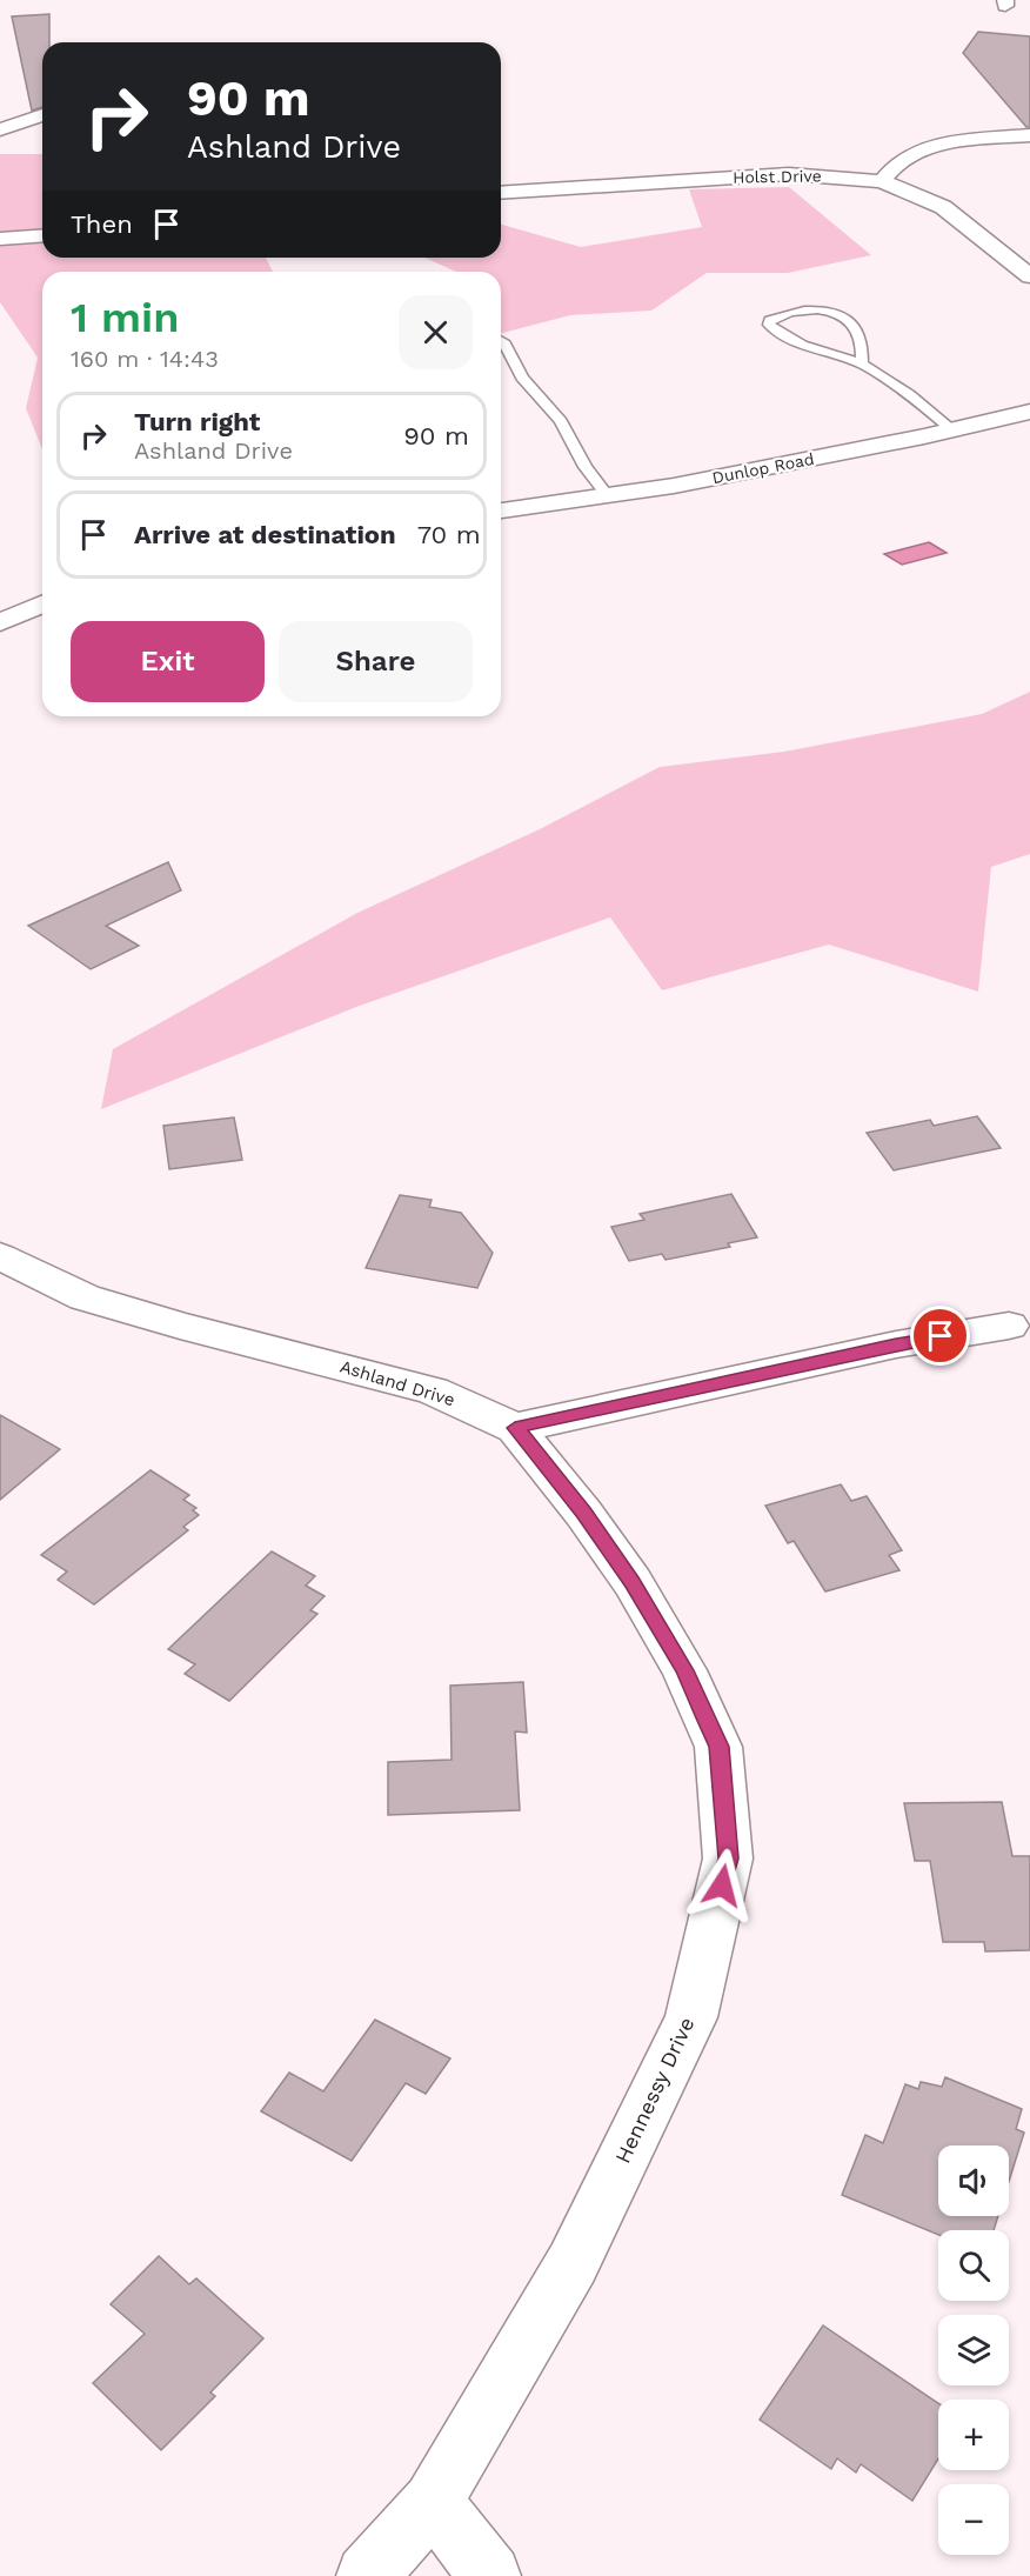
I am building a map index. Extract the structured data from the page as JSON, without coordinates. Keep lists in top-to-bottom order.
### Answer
{
  "streets": {
    "street": [
      "Holst Drive",
      "Dunlop Road",
      "Ashland Drive",
      "Hennessy Drive"
    ]
  },
  "crossings": [
    ["Ashland Drive", "Hennessy Drive"]
  ],
  "page": {
    "turn": ["90 m", "Ashland Drive"],
    "then": "Then",
    "heading": ["1 min", "160 m · 14:43"],
    "list": [
      {
        "name": "Turn right",
        "note": "Ashland Drive",
        "value": "90 m"
      },
      {
        "name": "Arrive at destination",
        "value": "70 m"
      }
    ],
    "buttons": ["Exit", "Share"],
    "map_buttons": ["+", "−"]
  }
}
